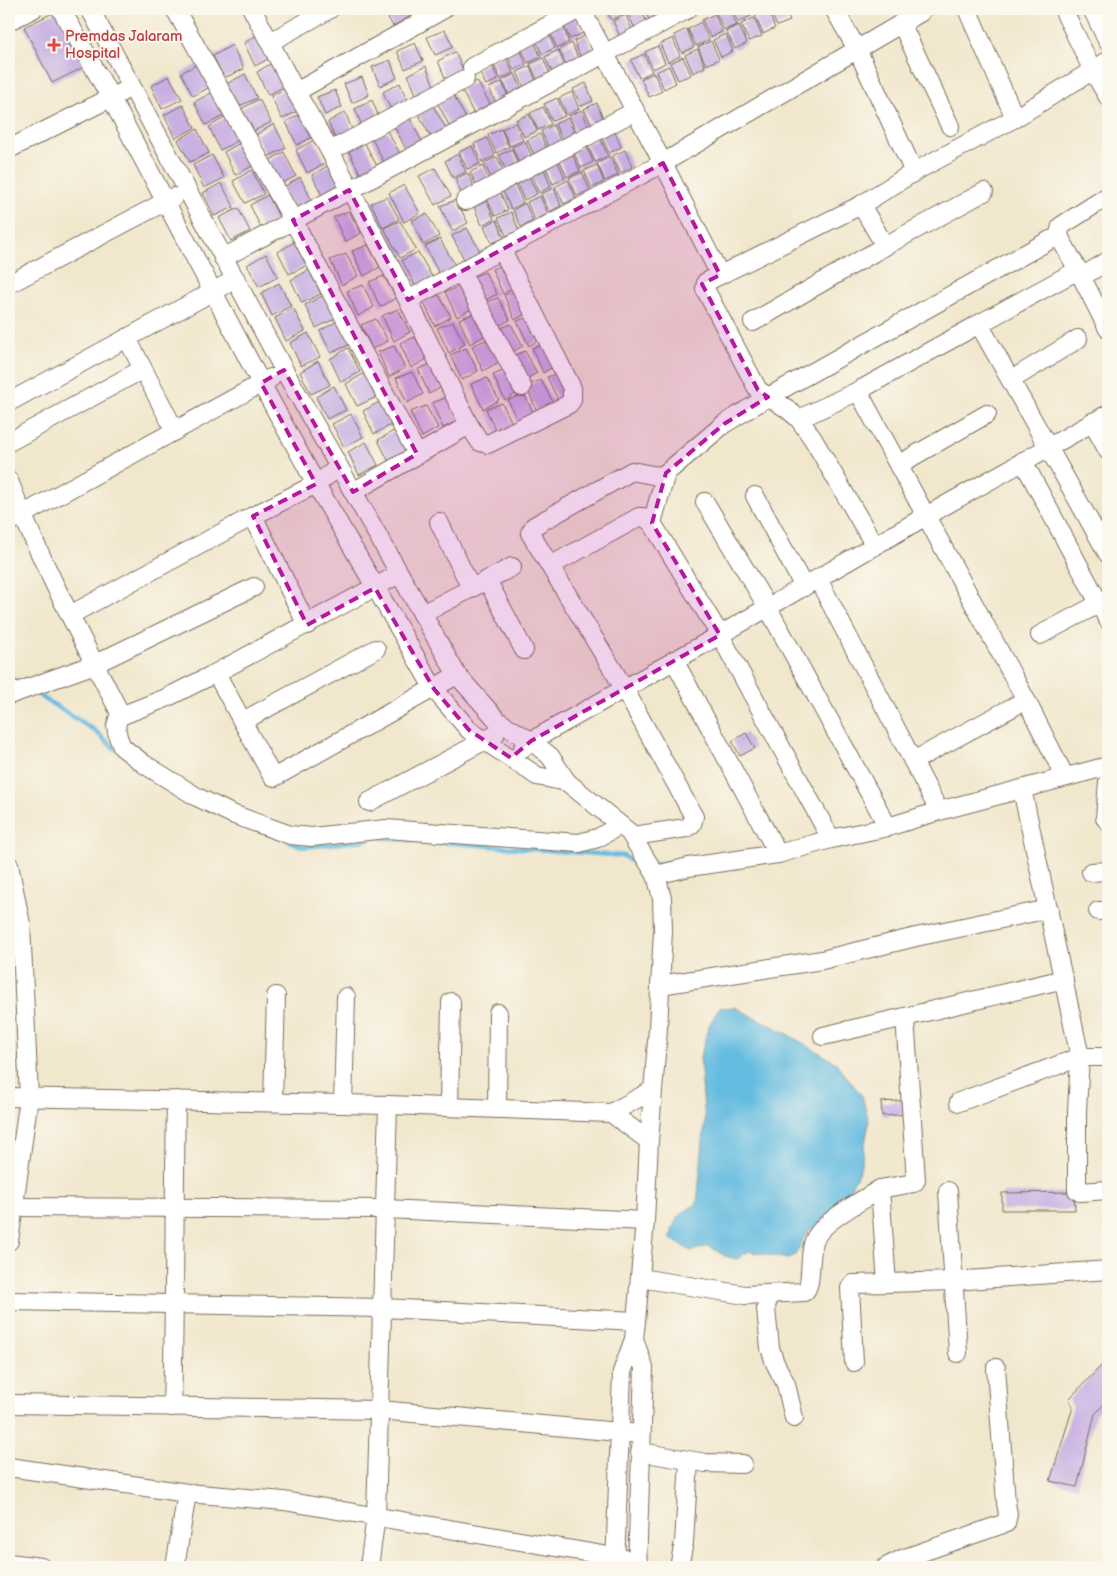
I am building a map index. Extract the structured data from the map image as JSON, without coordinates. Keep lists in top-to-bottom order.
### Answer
{
  "places": {
    "health": ["Premdas Jalaram Hospital"]
  }
}
